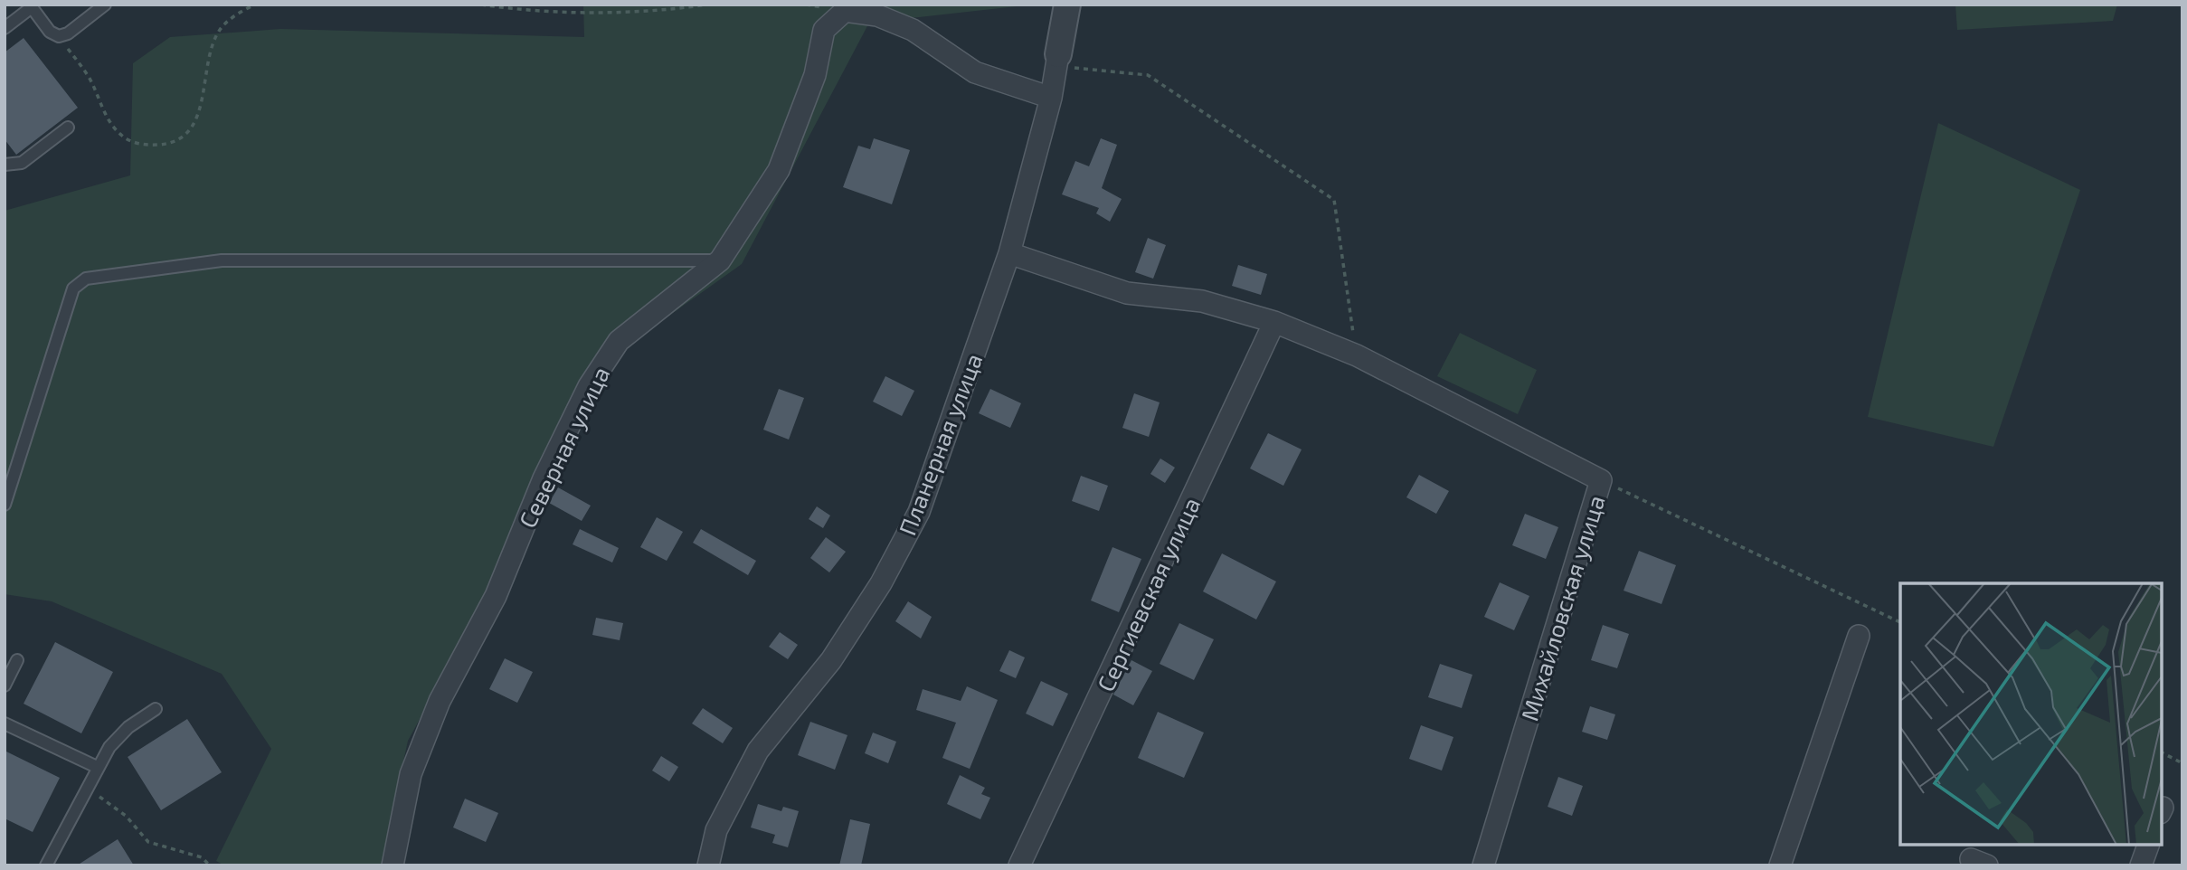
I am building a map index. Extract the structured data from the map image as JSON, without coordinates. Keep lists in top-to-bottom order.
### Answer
{
  "streets": {
    "street": [
      "Планерная улица",
      "Северная улица",
      "Сергиевская улица",
      "Михайловская улица"
    ]
  },
  "crossings": [
    ["Планерная улица", "Северная улица"],
    ["Планерная улица", "Михайловская улица"],
    ["Сергиевская улица", "Михайловская улица"]
  ]
}
